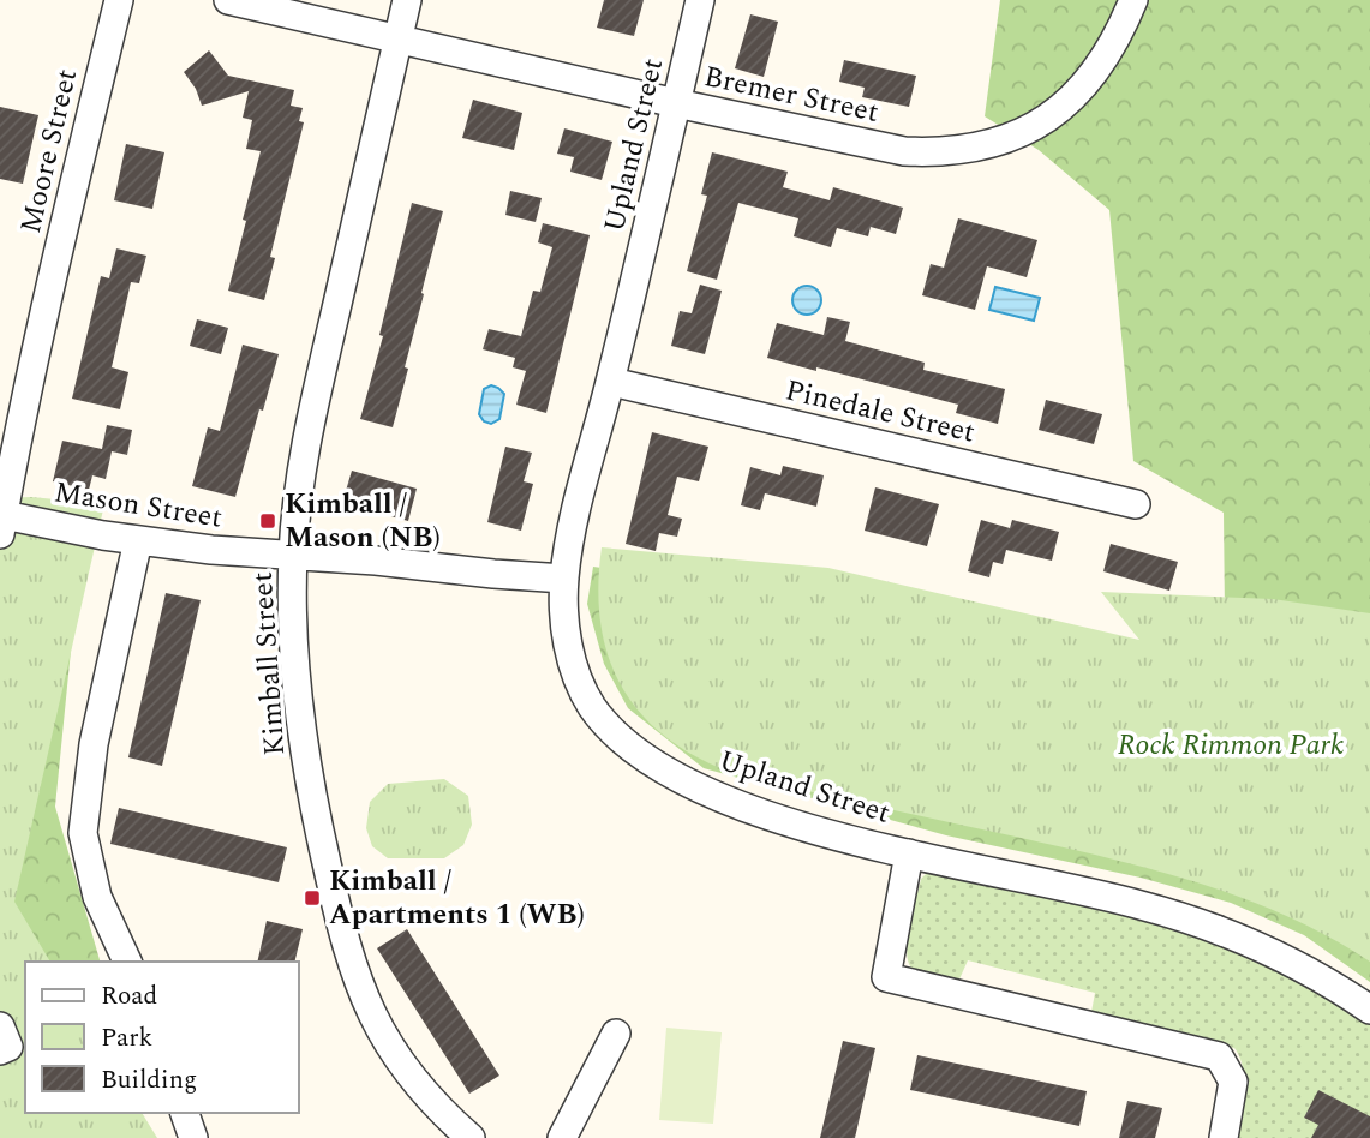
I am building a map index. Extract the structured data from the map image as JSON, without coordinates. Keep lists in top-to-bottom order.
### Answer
{
  "streets": {
    "street": [
      "Bremer Street",
      "Upland Street",
      "Moore Street",
      "Pinedale Street",
      "Mason Street",
      "Kimball Street"
    ]
  },
  "crossings": [
    ["Bremer Street", "Upland Street"],
    ["Bremer Street", "Kimball Street"],
    ["Upland Street", "Pinedale Street"],
    ["Upland Street", "Mason Street"],
    ["Moore Street", "Mason Street"],
    ["Mason Street", "Kimball Street"]
  ],
  "parks": ["Rock Rimmon Park"],
  "places": {
    "transit": ["Kimball / Mason (NB)", "Kimball / Apartments 1 (WB)"]
  },
  "legend": ["Road", "Park", "Building"]
}
